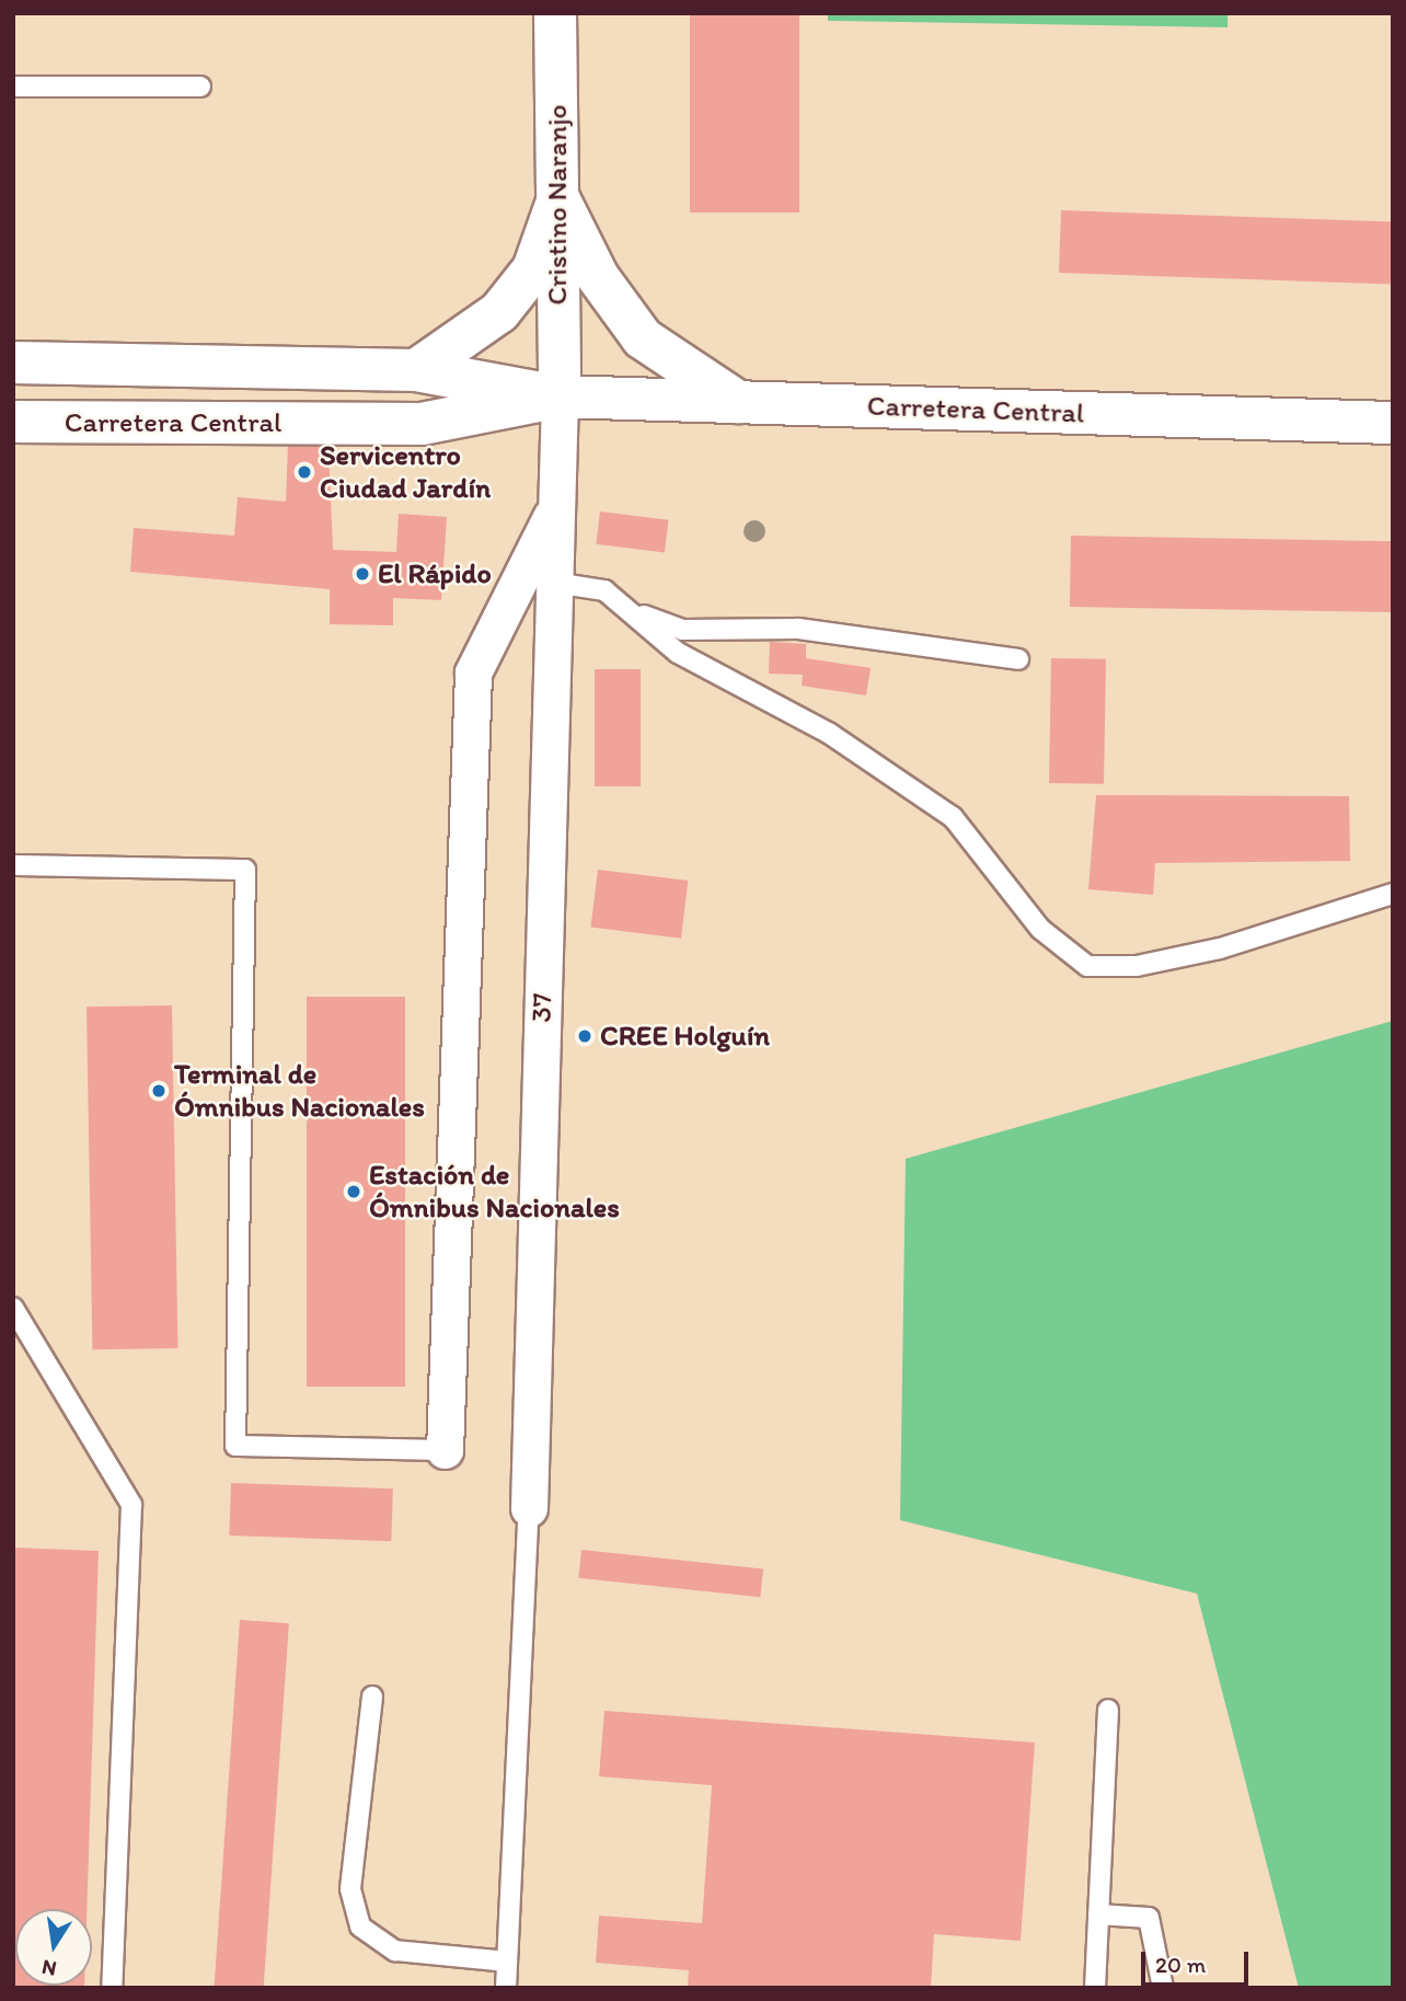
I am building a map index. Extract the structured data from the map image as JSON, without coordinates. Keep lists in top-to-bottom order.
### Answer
{
  "streets": {
    "main road": ["Cristino Naranjo", "Carretera Central"],
    "street": ["37"]
  },
  "crossings": [
    ["Cristino Naranjo", "Carretera Central"],
    ["Cristino Naranjo", "37"],
    ["Carretera Central", "37"]
  ],
  "places": [
    "Servicentro Ciudad Jardín",
    "El Rápido",
    "CREE Holguín",
    "Terminal de Ómnibus Nacionales",
    "Estación de Ómnibus Nacionales"
  ],
  "scale_bar": "20 m",
  "north": "bottom"
}
